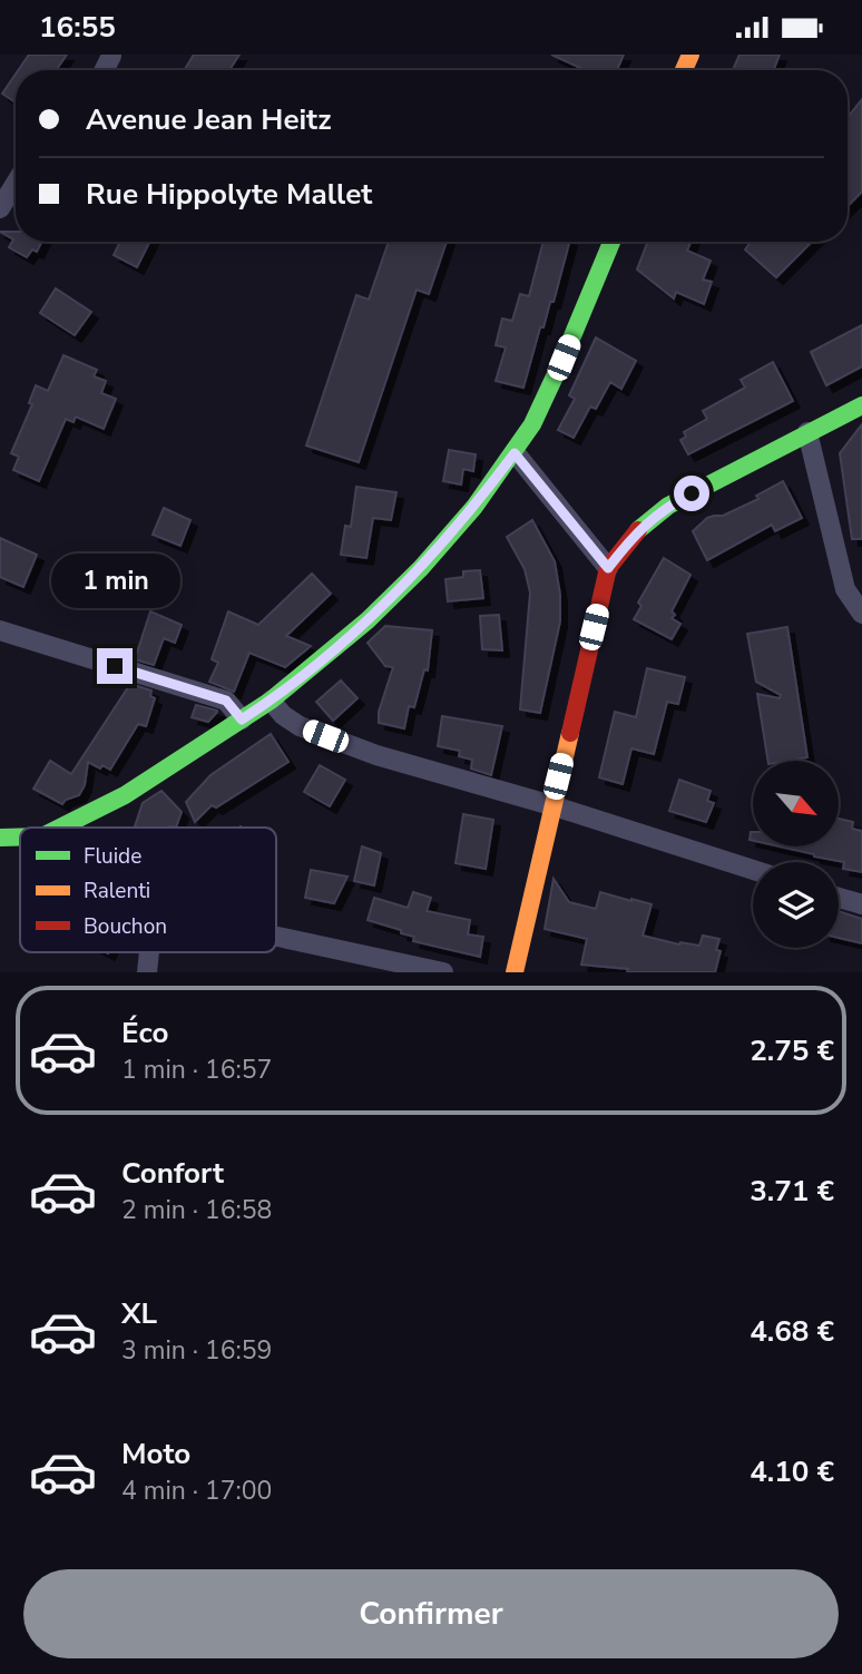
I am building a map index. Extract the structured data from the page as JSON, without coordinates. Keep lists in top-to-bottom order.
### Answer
{
  "legend": ["Fluide", "Ralenti", "Bouchon"],
  "north": "bottom right",
  "page": {
    "status": "16:55",
    "banner": ["Avenue Jean Heitz", "Rue Hippolyte Mallet"],
    "bubble": "1 min",
    "list": [
      {
        "name": "Éco",
        "note": "1 min · 16:57",
        "value": "2.75 €"
      },
      {
        "name": "Confort",
        "note": "2 min · 16:58",
        "value": "3.71 €"
      },
      {
        "name": "XL",
        "note": "3 min · 16:59",
        "value": "4.68 €"
      },
      {
        "name": "Moto",
        "note": "4 min · 17:00",
        "value": "4.10 €"
      }
    ],
    "buttons": "Confirmer"
  }
}
